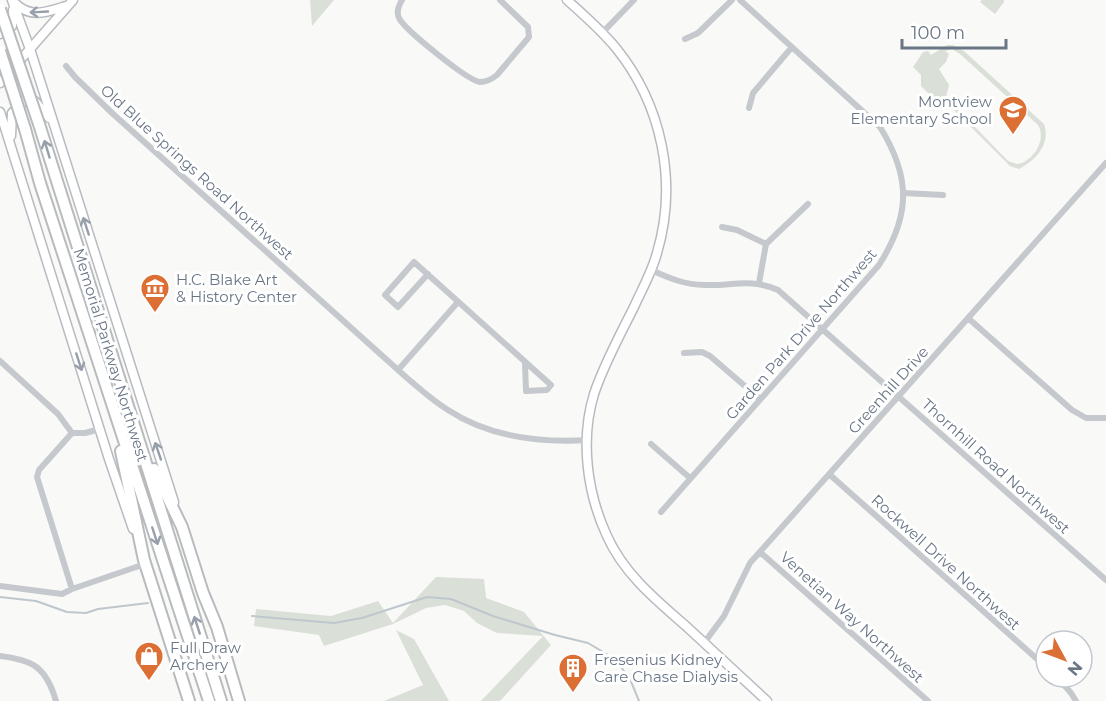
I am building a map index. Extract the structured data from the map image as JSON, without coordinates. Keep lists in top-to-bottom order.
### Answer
{
  "streets": {
    "highway": ["Memorial Parkway Northwest"],
    "street": [
      "Old Blue Springs Road Northwest",
      "Garden Park Drive Northwest",
      "Greenhill Drive",
      "Thornhill Road Northwest",
      "Rockwell Drive Northwest",
      "Venetian Way Northwest"
    ]
  },
  "crossings": [
    ["Garden Park Drive Northwest", "Thornhill Road Northwest"],
    ["Greenhill Drive", "Thornhill Road Northwest"],
    ["Greenhill Drive", "Rockwell Drive Northwest"],
    ["Greenhill Drive", "Venetian Way Northwest"]
  ],
  "places": {
    "school or university": ["Montview Elementary School"],
    "museum": ["H.C. Blake Art & History Center"],
    "shop": ["Full Draw Archery"],
    "building": ["Fresenius Kidney Care Chase Dialysis"]
  },
  "scale_bar": "100 m",
  "north": "bottom right"
}
